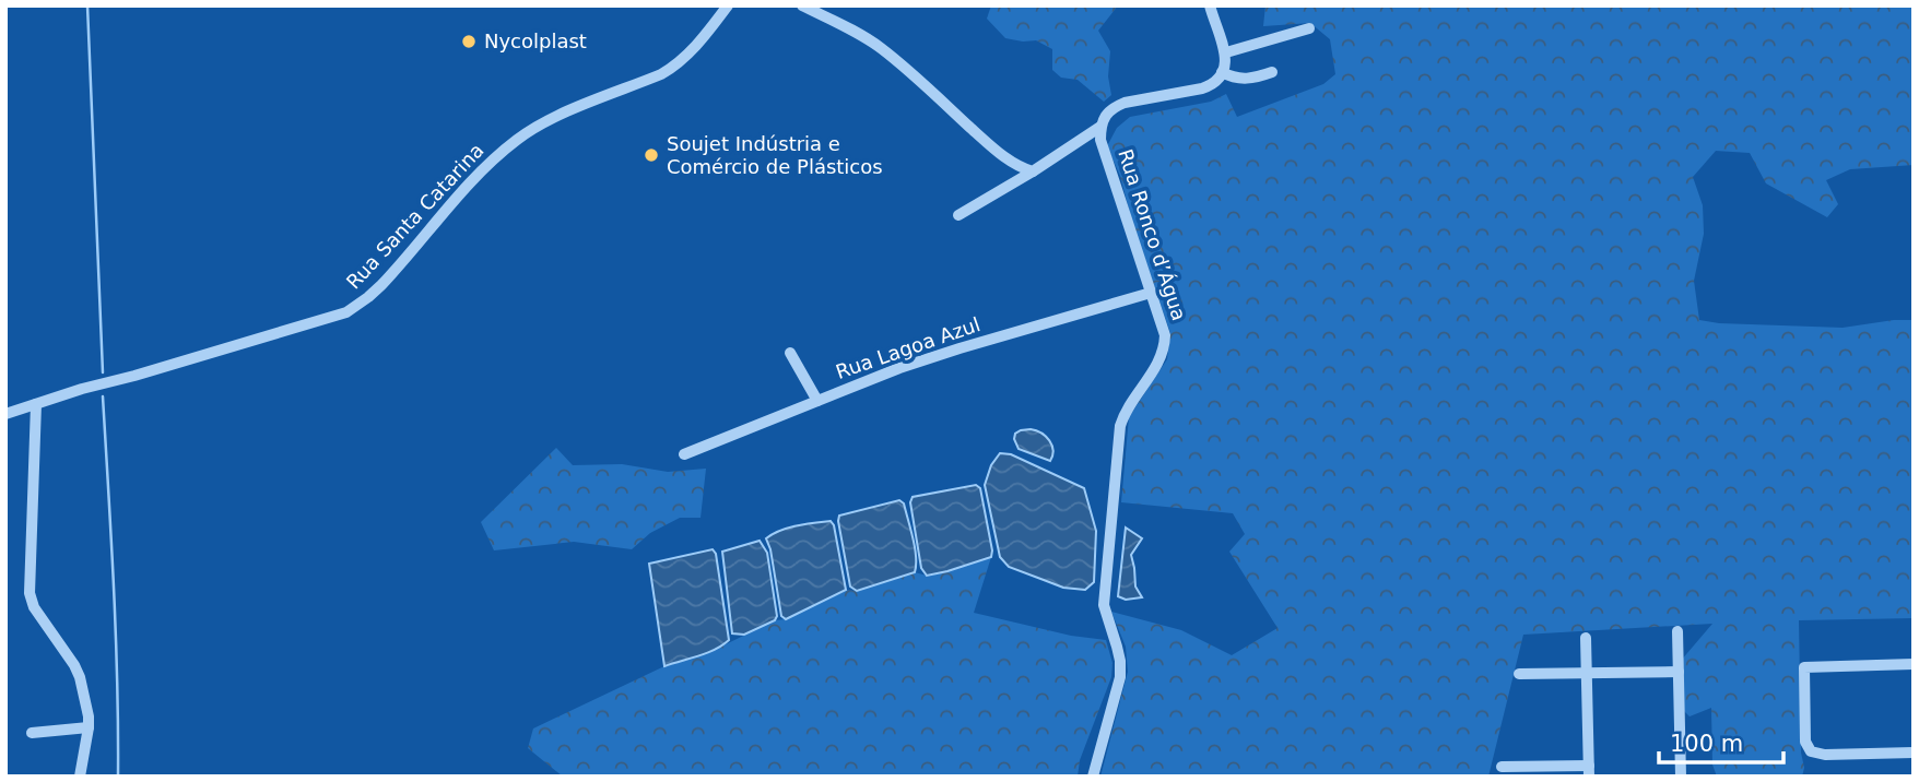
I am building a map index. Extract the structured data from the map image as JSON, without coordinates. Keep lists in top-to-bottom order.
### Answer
{
  "streets": {
    "street": ["Rua Santa Catarina", "Rua Ronco d’Água", "Rua Lagoa Azul"]
  },
  "crossings": [
    ["Rua Ronco d’Água", "Rua Lagoa Azul"]
  ],
  "places": ["Nycolplast", "Soujet Indústria e Comércio de Plásticos"],
  "scale_bar": "100 m"
}
